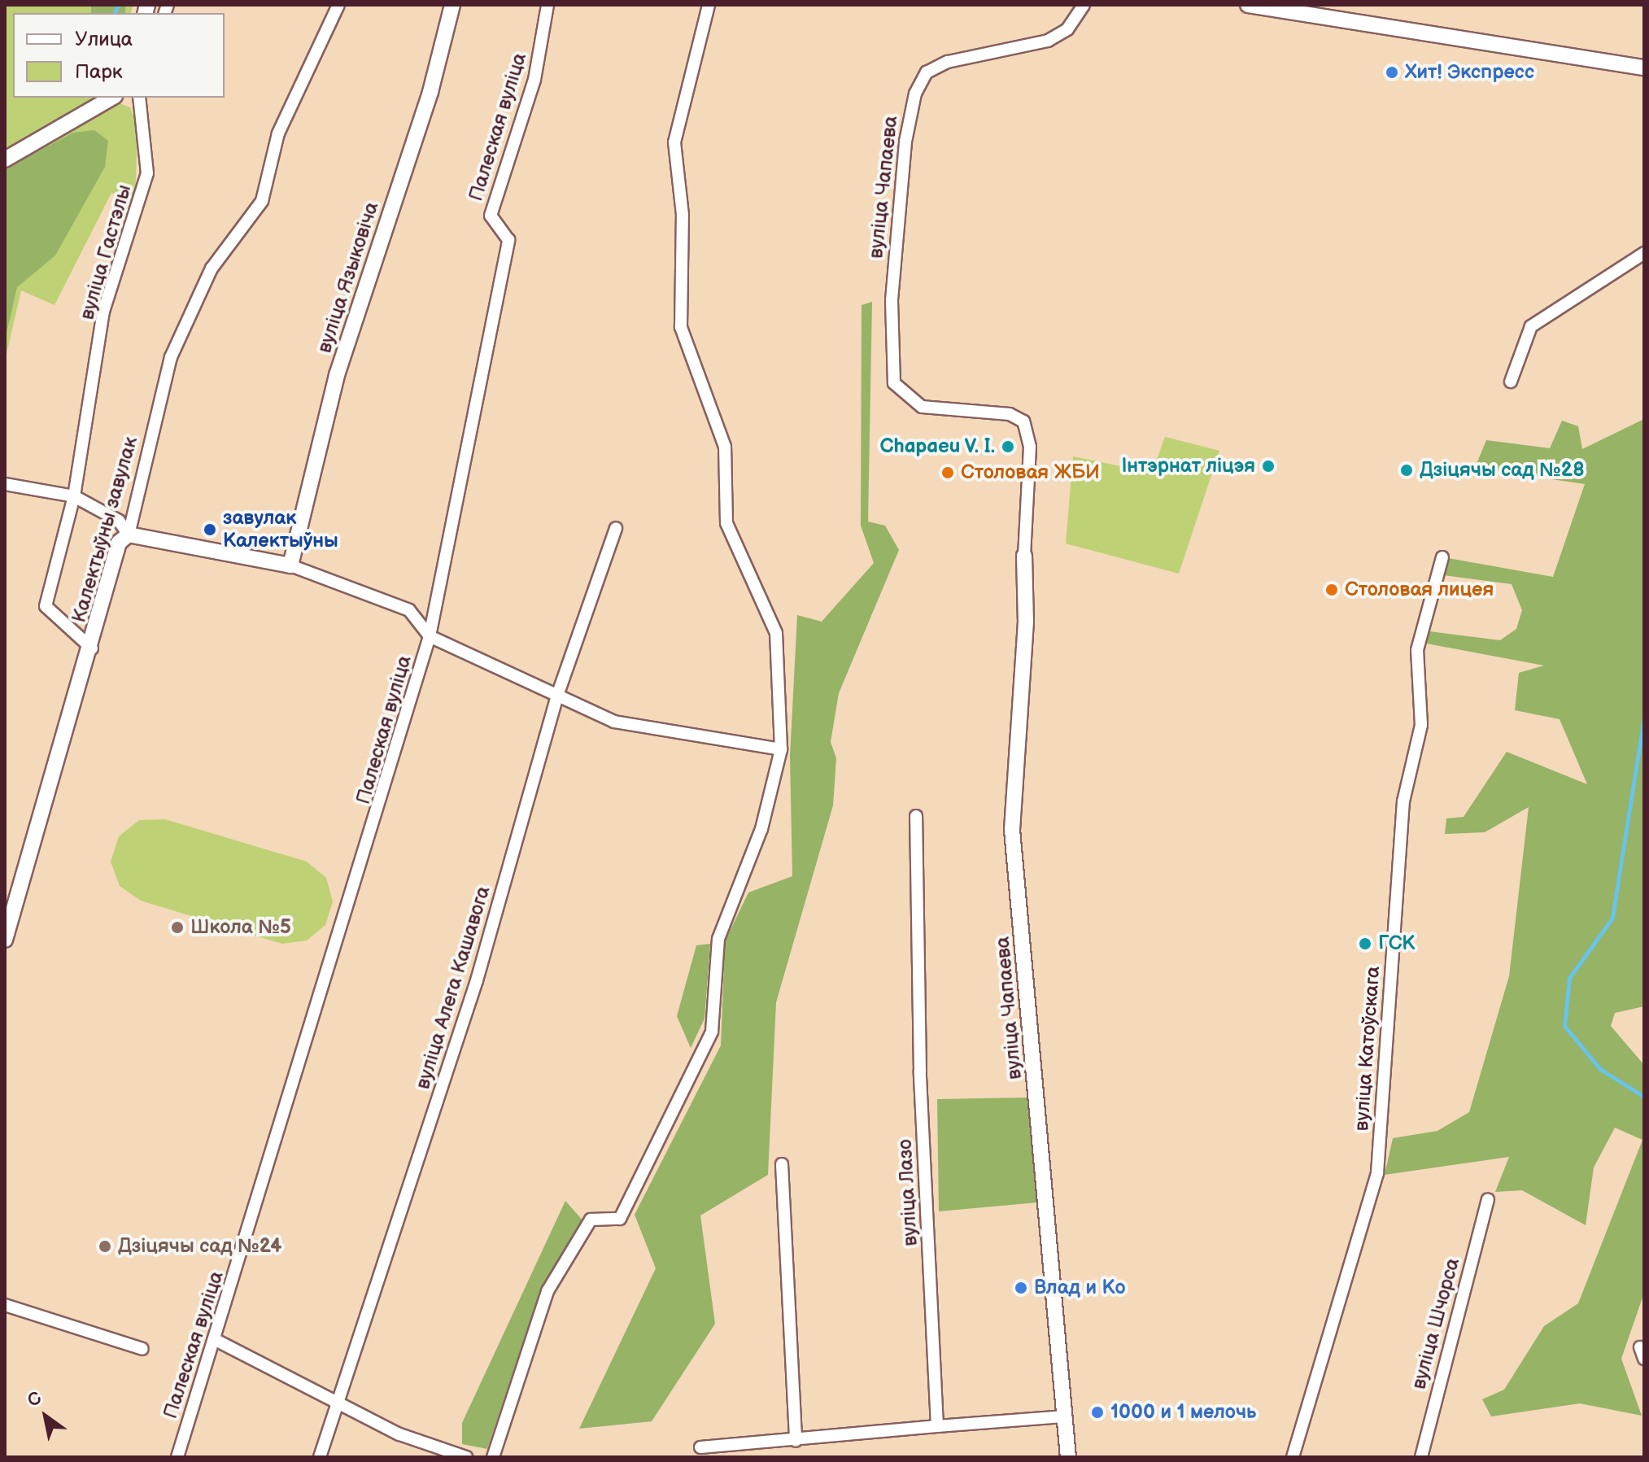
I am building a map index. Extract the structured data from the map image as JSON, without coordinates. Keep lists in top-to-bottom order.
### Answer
{
  "streets": {
    "street": [
      "Палеская вуліца",
      "вуліца Чапаева",
      "вуліца Гастэлы",
      "вуліца Языковіча",
      "Калектыўны завулак",
      "вуліца Алега Кашавога",
      "вуліца Катоўскага",
      "вуліца Лазо",
      "вуліца Шчорса"
    ]
  },
  "crossings": [
    ["вуліца Гастэлы", "Калектыўны завулак"]
  ],
  "places": [
    "Хит! Экспресс",
    "Chapaeu V. I.",
    "Інтэрнат ліцэя",
    "Дзіцячы сад №28",
    "Столовая ЖБИ",
    "завулак Калектыўны",
    "Столовая лицея",
    "Школа №5",
    "ГСК",
    "Дзіцячы сад №24",
    "Влад и Ко",
    "1000 и 1 мелочь"
  ],
  "legend": ["Улица", "Парк"],
  "north": "top left"
}
